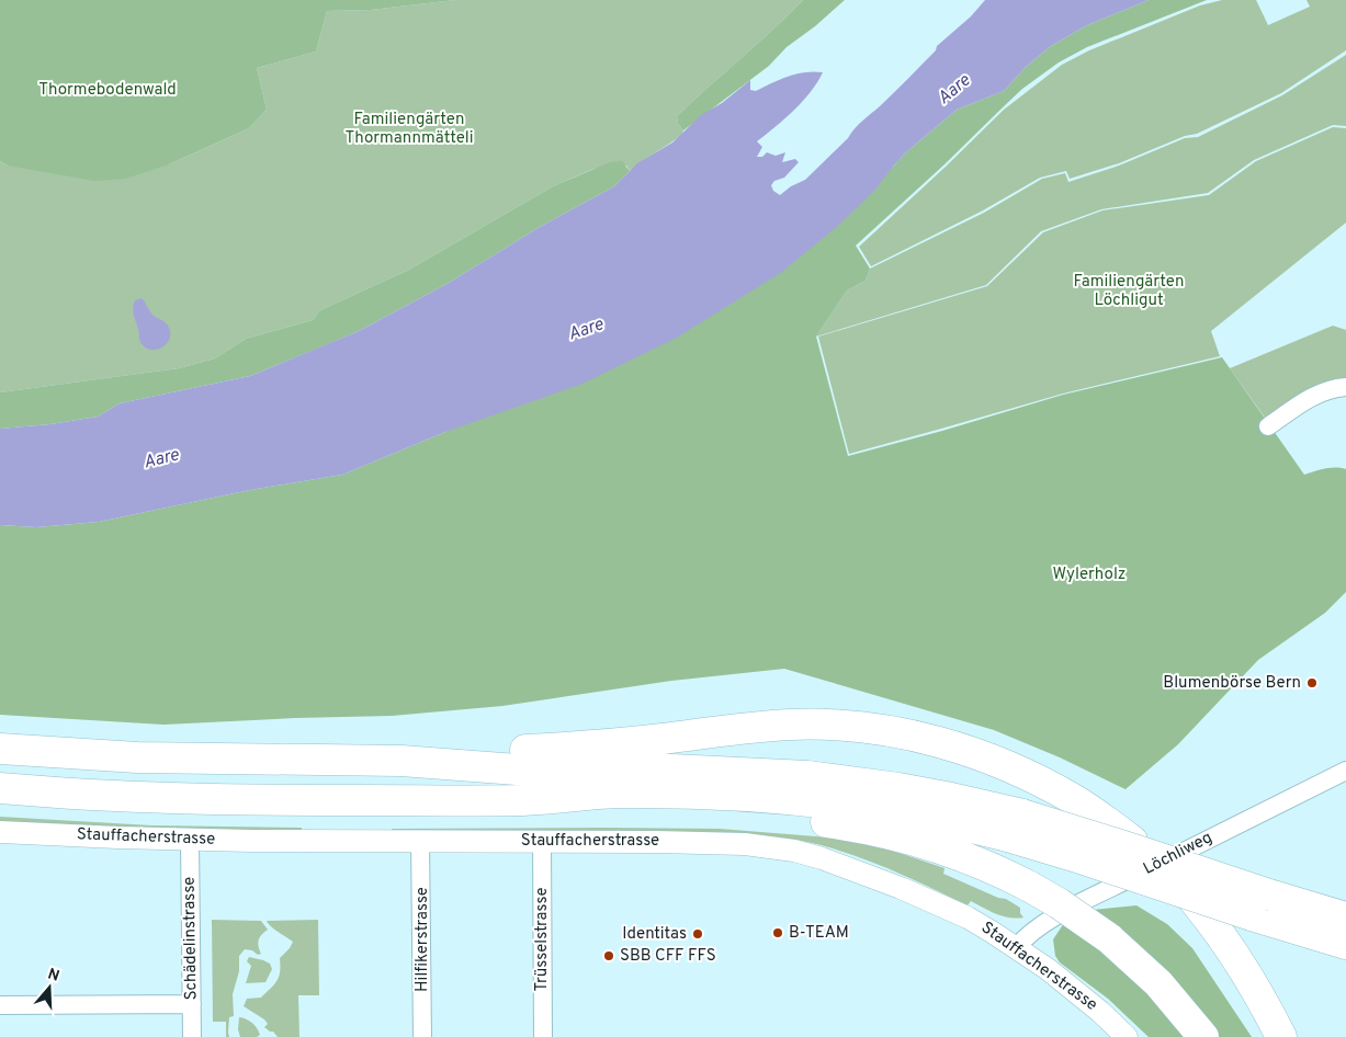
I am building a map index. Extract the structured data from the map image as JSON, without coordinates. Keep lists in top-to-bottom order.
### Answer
{
  "streets": {
    "street": [
      "Stauffacherstrasse",
      "Löchliweg",
      "Schädelinstrasse",
      "Hilfikerstrasse",
      "Trüsselstrasse"
    ]
  },
  "crossings": [
    ["Stauffacherstrasse", "Löchliweg"],
    ["Stauffacherstrasse", "Schädelinstrasse"],
    ["Stauffacherstrasse", "Hilfikerstrasse"],
    ["Stauffacherstrasse", "Trüsselstrasse"]
  ],
  "water": ["Aare"],
  "parks": [
    "Thormebodenwald",
    "Familiengärten Thormannmätteli",
    "Familiengärten Löchligut",
    "Wylerholz"
  ],
  "places": [
    "Blumenbörse Bern",
    "B-TEAM",
    "Identitas",
    "SBB CFF FFS"
  ],
  "north": "top"
}
